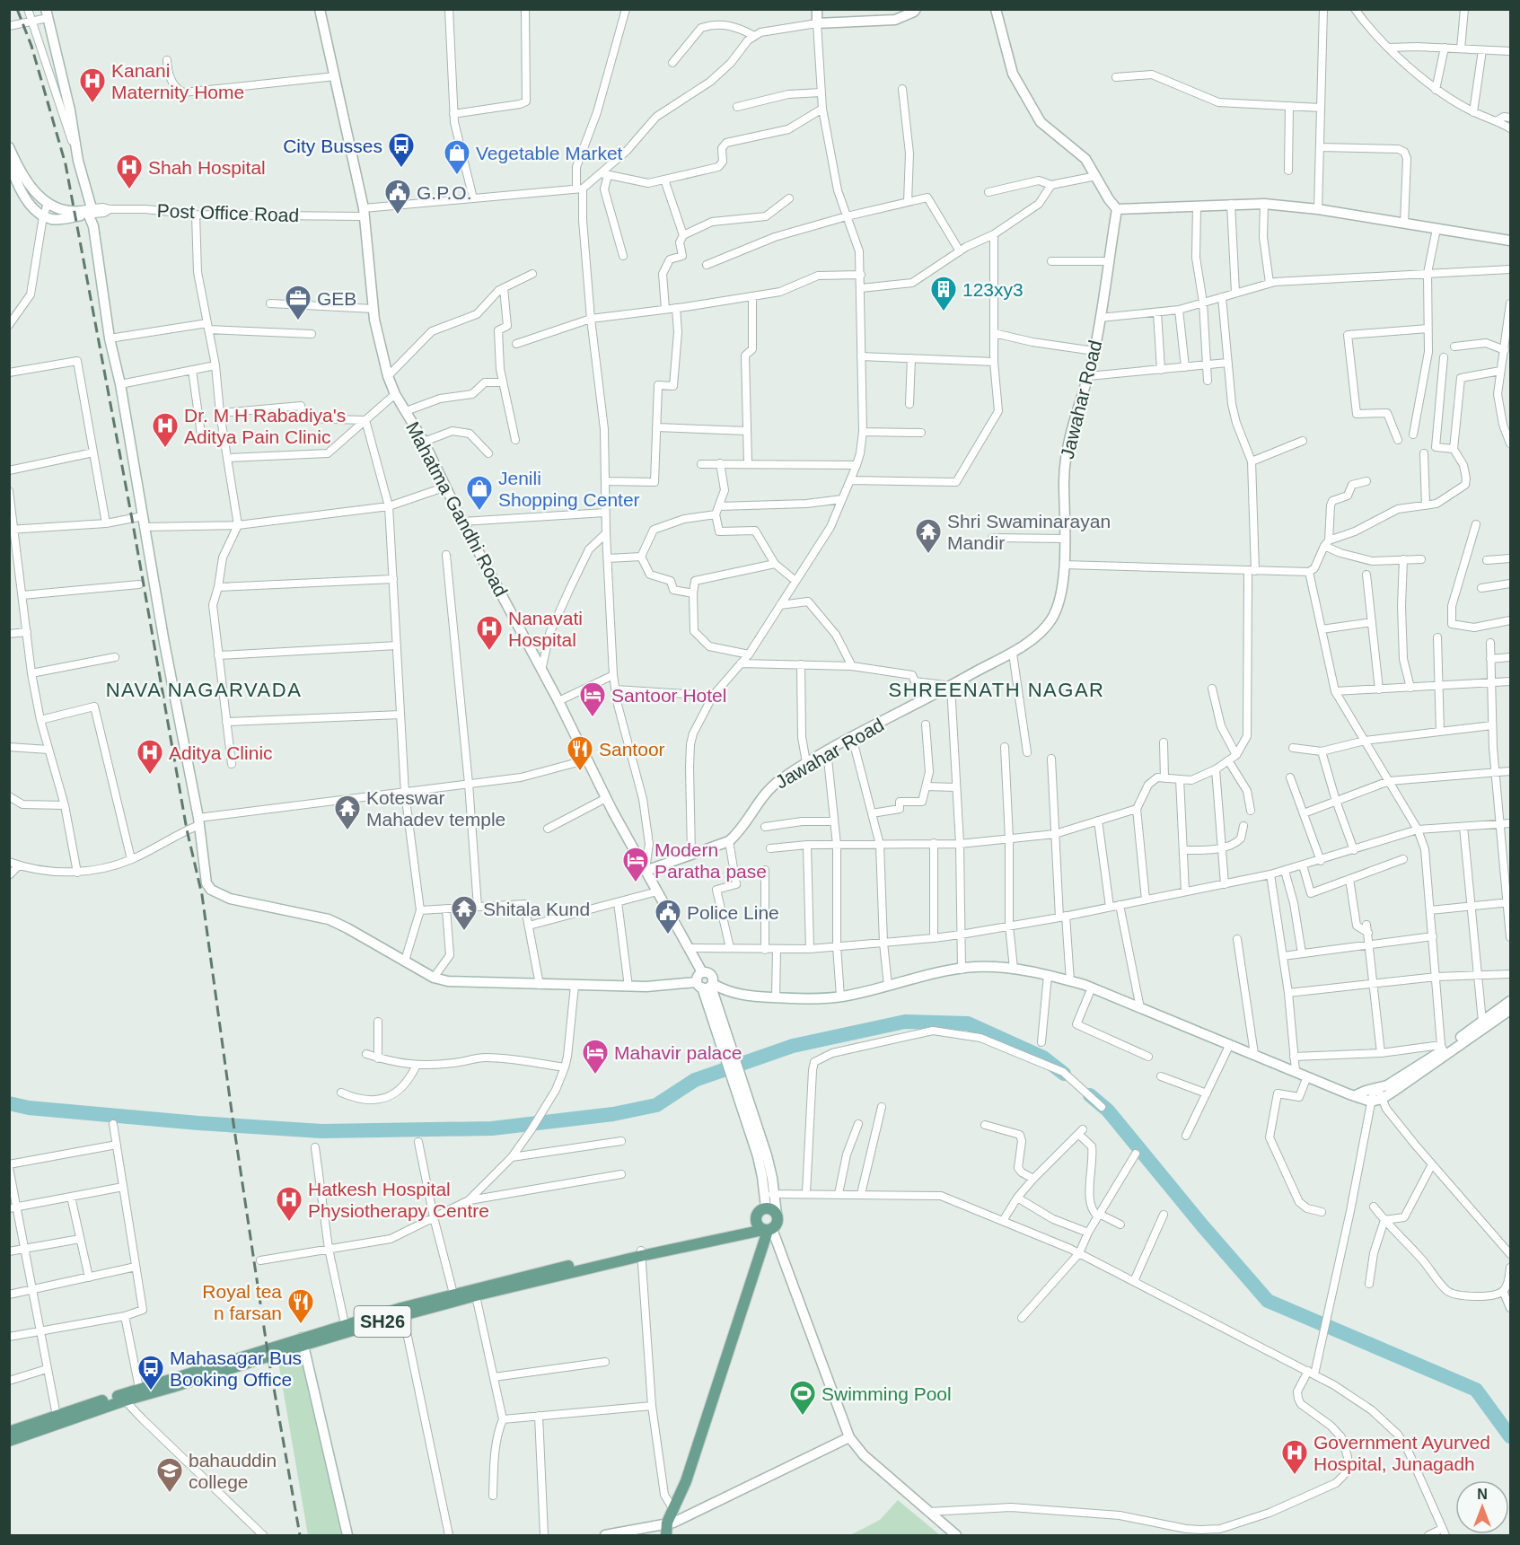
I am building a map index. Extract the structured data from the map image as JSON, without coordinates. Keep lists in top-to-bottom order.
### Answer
{
  "streets": {
    "main road": ["SH26"],
    "street": ["Post Office Road", "Jawahar Road", "Mahatma Gandhi Road"]
  },
  "crossings": [
    ["Post Office Road", "Mahatma Gandhi Road"]
  ],
  "districts": ["NAVA NAGARVADA", "SHREENATH NAGAR"],
  "places": {
    "hospital": [
      "Kanani Maternity Home",
      "Shah Hospital",
      "Dr. M H Rabadiya's Aditya Pain Clinic",
      "Nanavati Hospital",
      "Aditya Clinic",
      "Hatkesh Hospital Physiotherapy Centre",
      "Government Ayurved Hospital, Junagadh"
    ],
    "bus stop": ["City Busses", "Mahasagar Bus Booking Office"],
    "shop": ["Vegetable Market", "Jenili Shopping Center"],
    "public building": ["G.P.O.", "Police Line"],
    "building": ["123xy3"],
    "office": ["GEB"],
    "temple": ["Shri Swaminarayan Mandir", "Koteswar Mahadev temple", "Shitala Kund"],
    "hotel": ["Santoor Hotel", "Modern Paratha pase", "Mahavir palace"],
    "restaurant": ["Santoor", "Royal tea n farsan"],
    "sports": ["Swimming Pool"],
    "school or university": ["bahauddin college"]
  },
  "north": "top"
}
